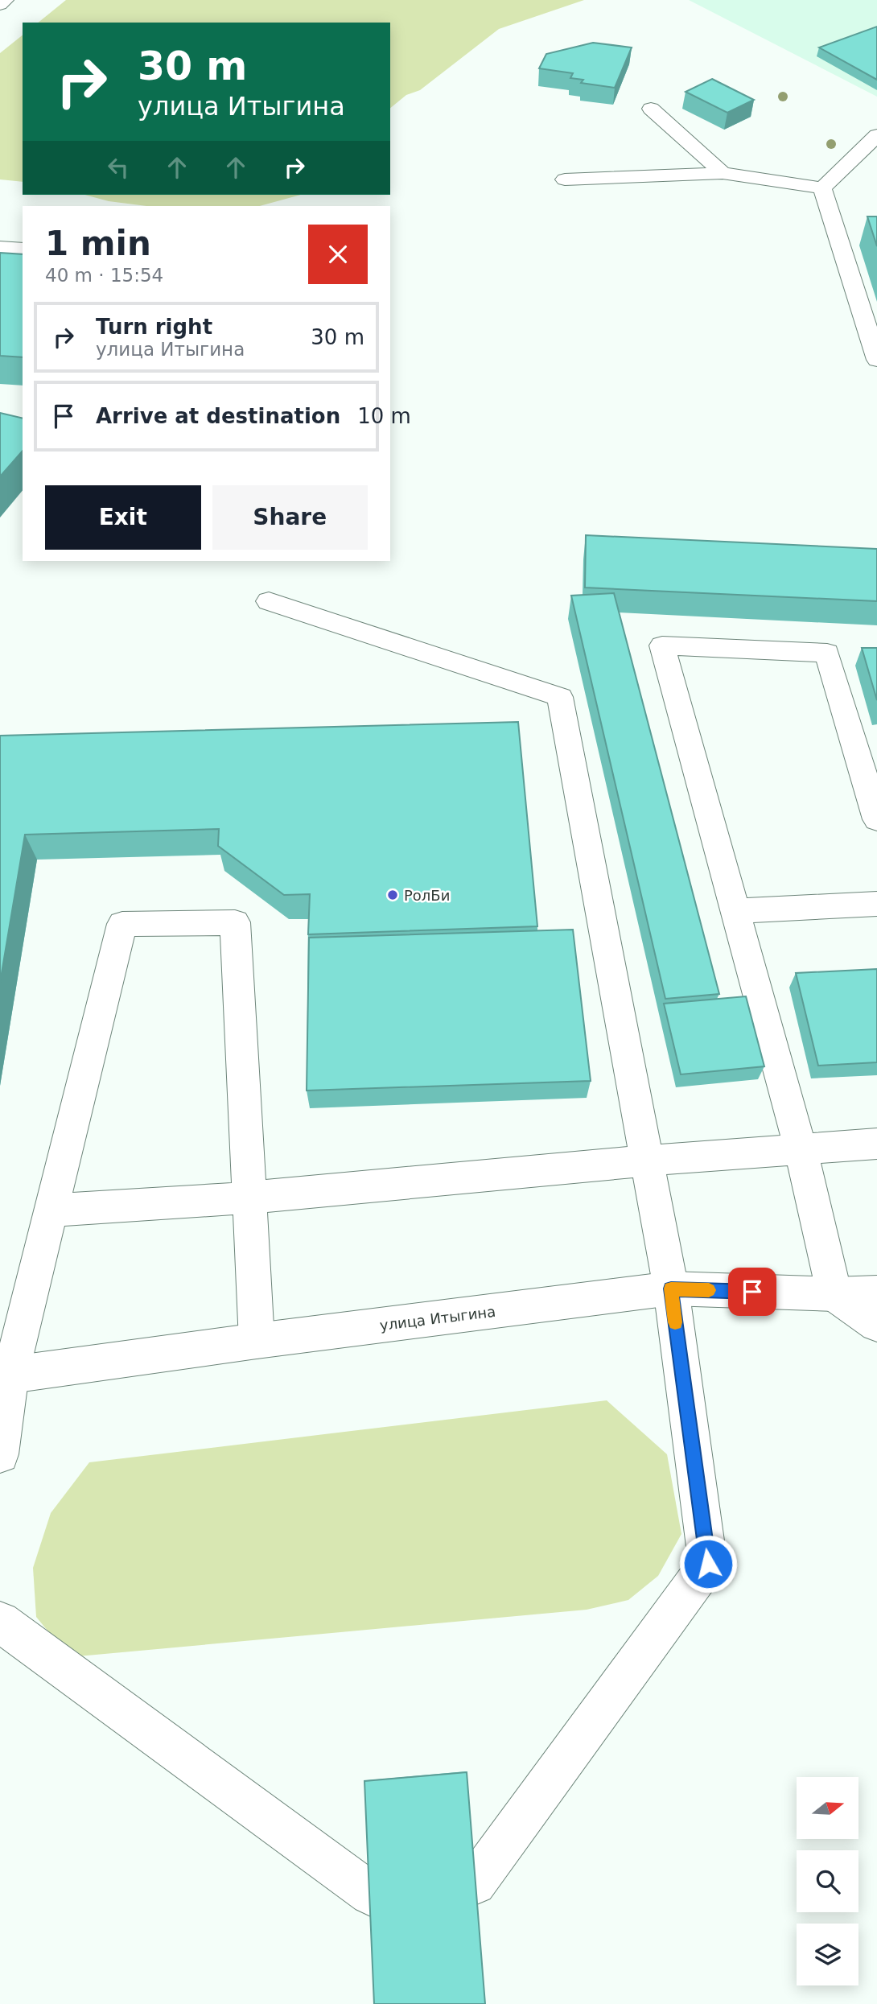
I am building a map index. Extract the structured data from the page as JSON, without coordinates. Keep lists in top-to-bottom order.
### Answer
{
  "streets": {
    "main road": ["улица Итыгина"]
  },
  "places": ["РолБи"],
  "north": "right",
  "page": {
    "turn": ["30 m", "улица Итыгина"],
    "heading": ["1 min", "40 m · 15:54"],
    "list": [
      {
        "name": "Turn right",
        "note": "улица Итыгина",
        "value": "30 m"
      },
      {
        "name": "Arrive at destination",
        "value": "10 m"
      }
    ],
    "buttons": ["Exit", "Share"]
  }
}
